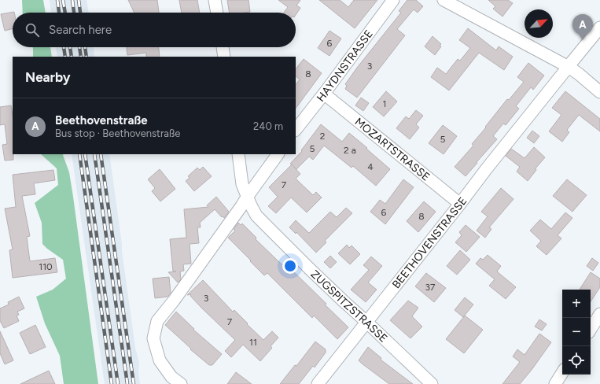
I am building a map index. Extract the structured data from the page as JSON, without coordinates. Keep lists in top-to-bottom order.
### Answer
{
  "streets": {
    "street": [
      "HAYDNSTRASSE",
      "MOZARTSTRASSE",
      "BEETHOVENSTRASSE",
      "ZUGSPITZSTRASSE"
    ]
  },
  "crossings": [
    ["HAYDNSTRASSE", "MOZARTSTRASSE"],
    ["MOZARTSTRASSE", "BEETHOVENSTRASSE"],
    ["BEETHOVENSTRASSE", "ZUGSPITZSTRASSE"]
  ],
  "house_numbers": [
    "6",
    "3",
    "8",
    "1",
    "2",
    "5",
    "5",
    "2 a",
    "4",
    "7",
    "6",
    "8",
    "110",
    "37",
    "3",
    "7",
    "11"
  ],
  "north": "top right",
  "page": {
    "search": "Search here",
    "pins": "A",
    "heading": "Nearby",
    "list": [
      {
        "mark": "A",
        "name": "Beethovenstraße",
        "note": "Bus stop · Beethovenstraße",
        "value": "240 m"
      }
    ],
    "map_buttons": ["+", "−"]
  }
}
